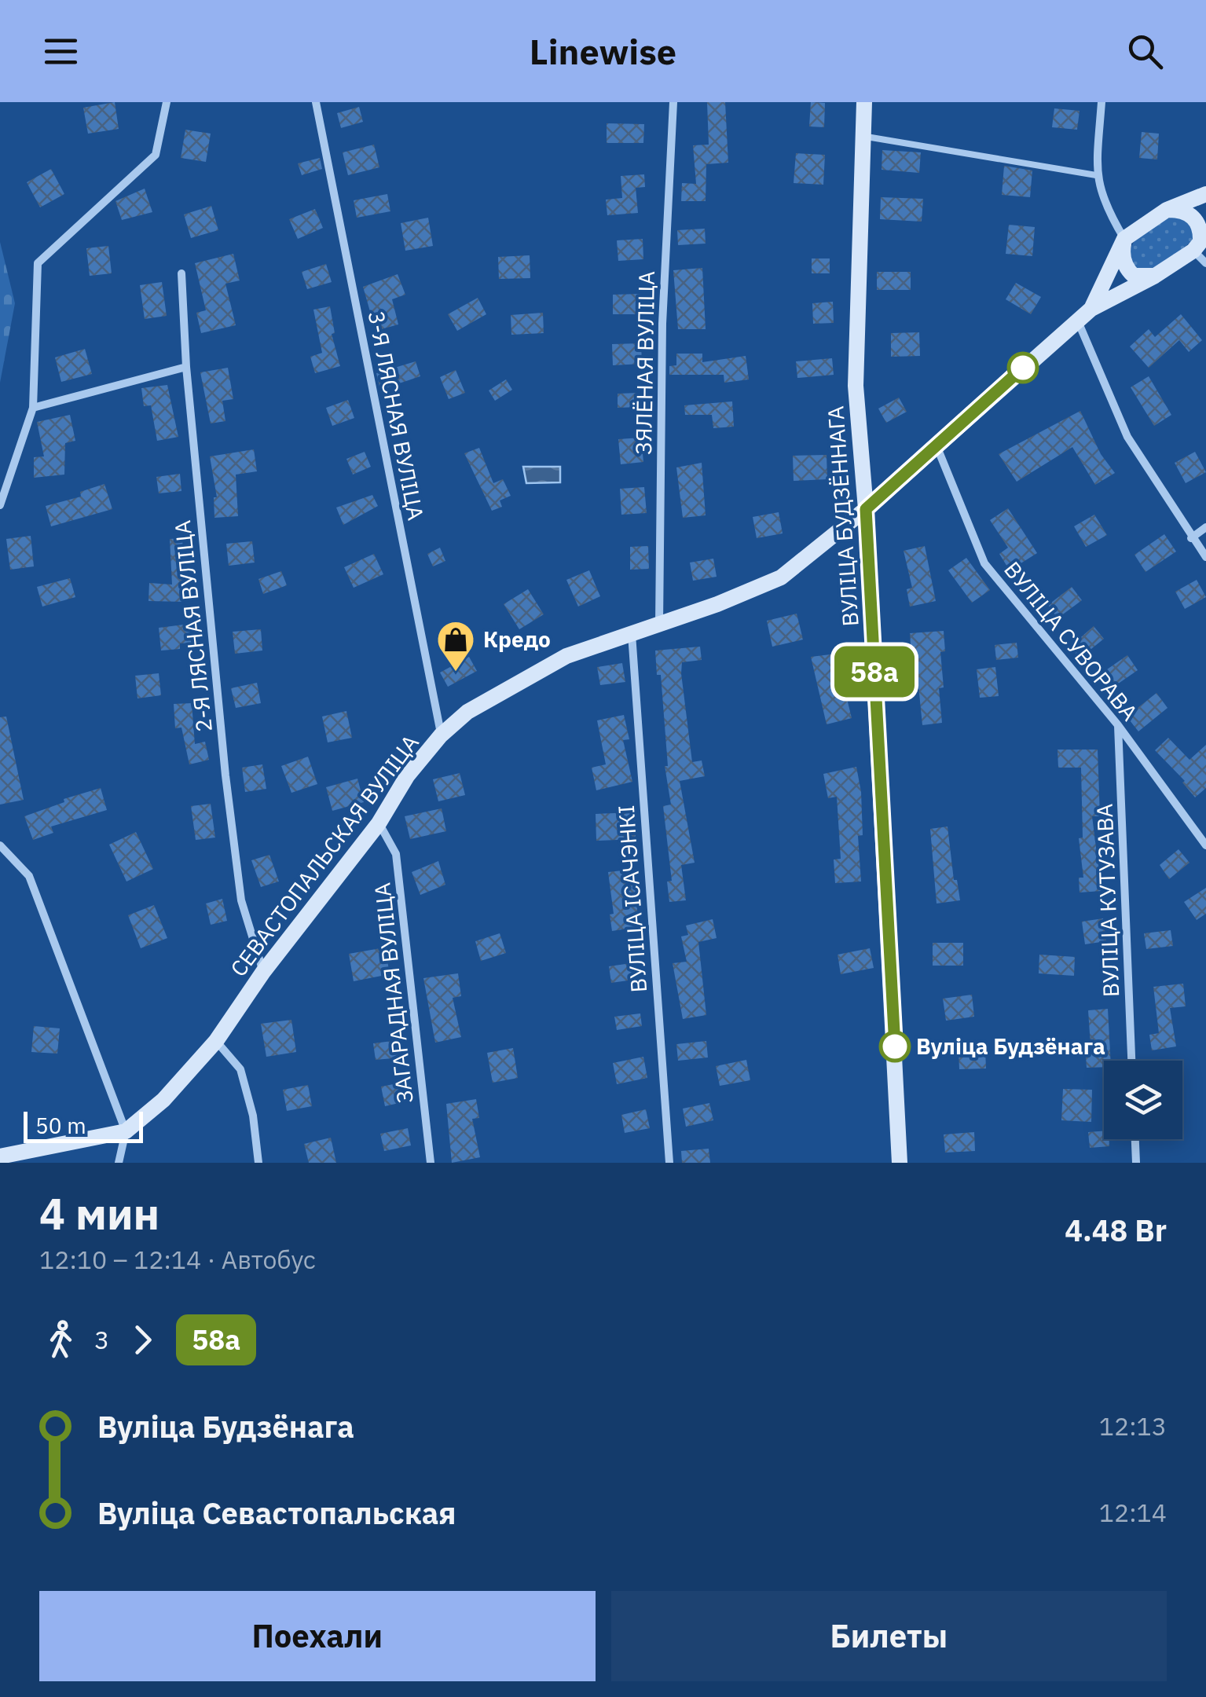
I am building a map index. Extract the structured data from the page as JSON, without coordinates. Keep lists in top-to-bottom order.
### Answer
{
  "streets": {
    "street": [
      "ЗЯЛЁНАЯ ВУЛІЦА",
      "3-Я ЛЯСНАЯ ВУЛІЦА",
      "ВУЛІЦА БУДЗЁННАГА",
      "2-Я ЛЯСНАЯ ВУЛІЦА",
      "ВУЛІЦА СУВОРАВА",
      "СЕВАСТОПАЛЬСКАЯ ВУЛІЦА",
      "ВУЛІЦА ІСАЧЭНКІ",
      "ВУЛІЦА КУТУЗАВА",
      "ЗАГАРАДНАЯ ВУЛІЦА"
    ]
  },
  "crossings": [
    ["ЗЯЛЁНАЯ ВУЛІЦА", "СЕВАСТОПАЛЬСКАЯ ВУЛІЦА"],
    ["3-Я ЛЯСНАЯ ВУЛІЦА", "СЕВАСТОПАЛЬСКАЯ ВУЛІЦА"],
    ["ВУЛІЦА БУДЗЁННАГА", "СЕВАСТОПАЛЬСКАЯ ВУЛІЦА"],
    ["2-Я ЛЯСНАЯ ВУЛІЦА", "СЕВАСТОПАЛЬСКАЯ ВУЛІЦА"],
    ["ВУЛІЦА СУВОРАВА", "СЕВАСТОПАЛЬСКАЯ ВУЛІЦА"],
    ["ВУЛІЦА СУВОРАВА", "ВУЛІЦА КУТУЗАВА"],
    ["СЕВАСТОПАЛЬСКАЯ ВУЛІЦА", "ВУЛІЦА ІСАЧЭНКІ"],
    ["СЕВАСТОПАЛЬСКАЯ ВУЛІЦА", "ЗАГАРАДНАЯ ВУЛІЦА"]
  ],
  "places": {
    "shop": ["Кредо"],
    "other": ["Вуліца Будзёнага"]
  },
  "lines": ["bus line 58а"],
  "scale_bar": "50 m",
  "page": {
    "header": "Linewise",
    "on_map": "58а",
    "scale": "50 m",
    "heading": ["4 мин", "12:10 – 12:14 · Автобус", "4.48 Br"],
    "legs": ["3", "58а"],
    "list": [
      {
        "name": "Вуліца Будзёнага",
        "value": "12:13"
      },
      {
        "name": "Вуліца Севастопальская",
        "value": "12:14"
      }
    ],
    "buttons": ["Поехали", "Билеты"]
  }
}
